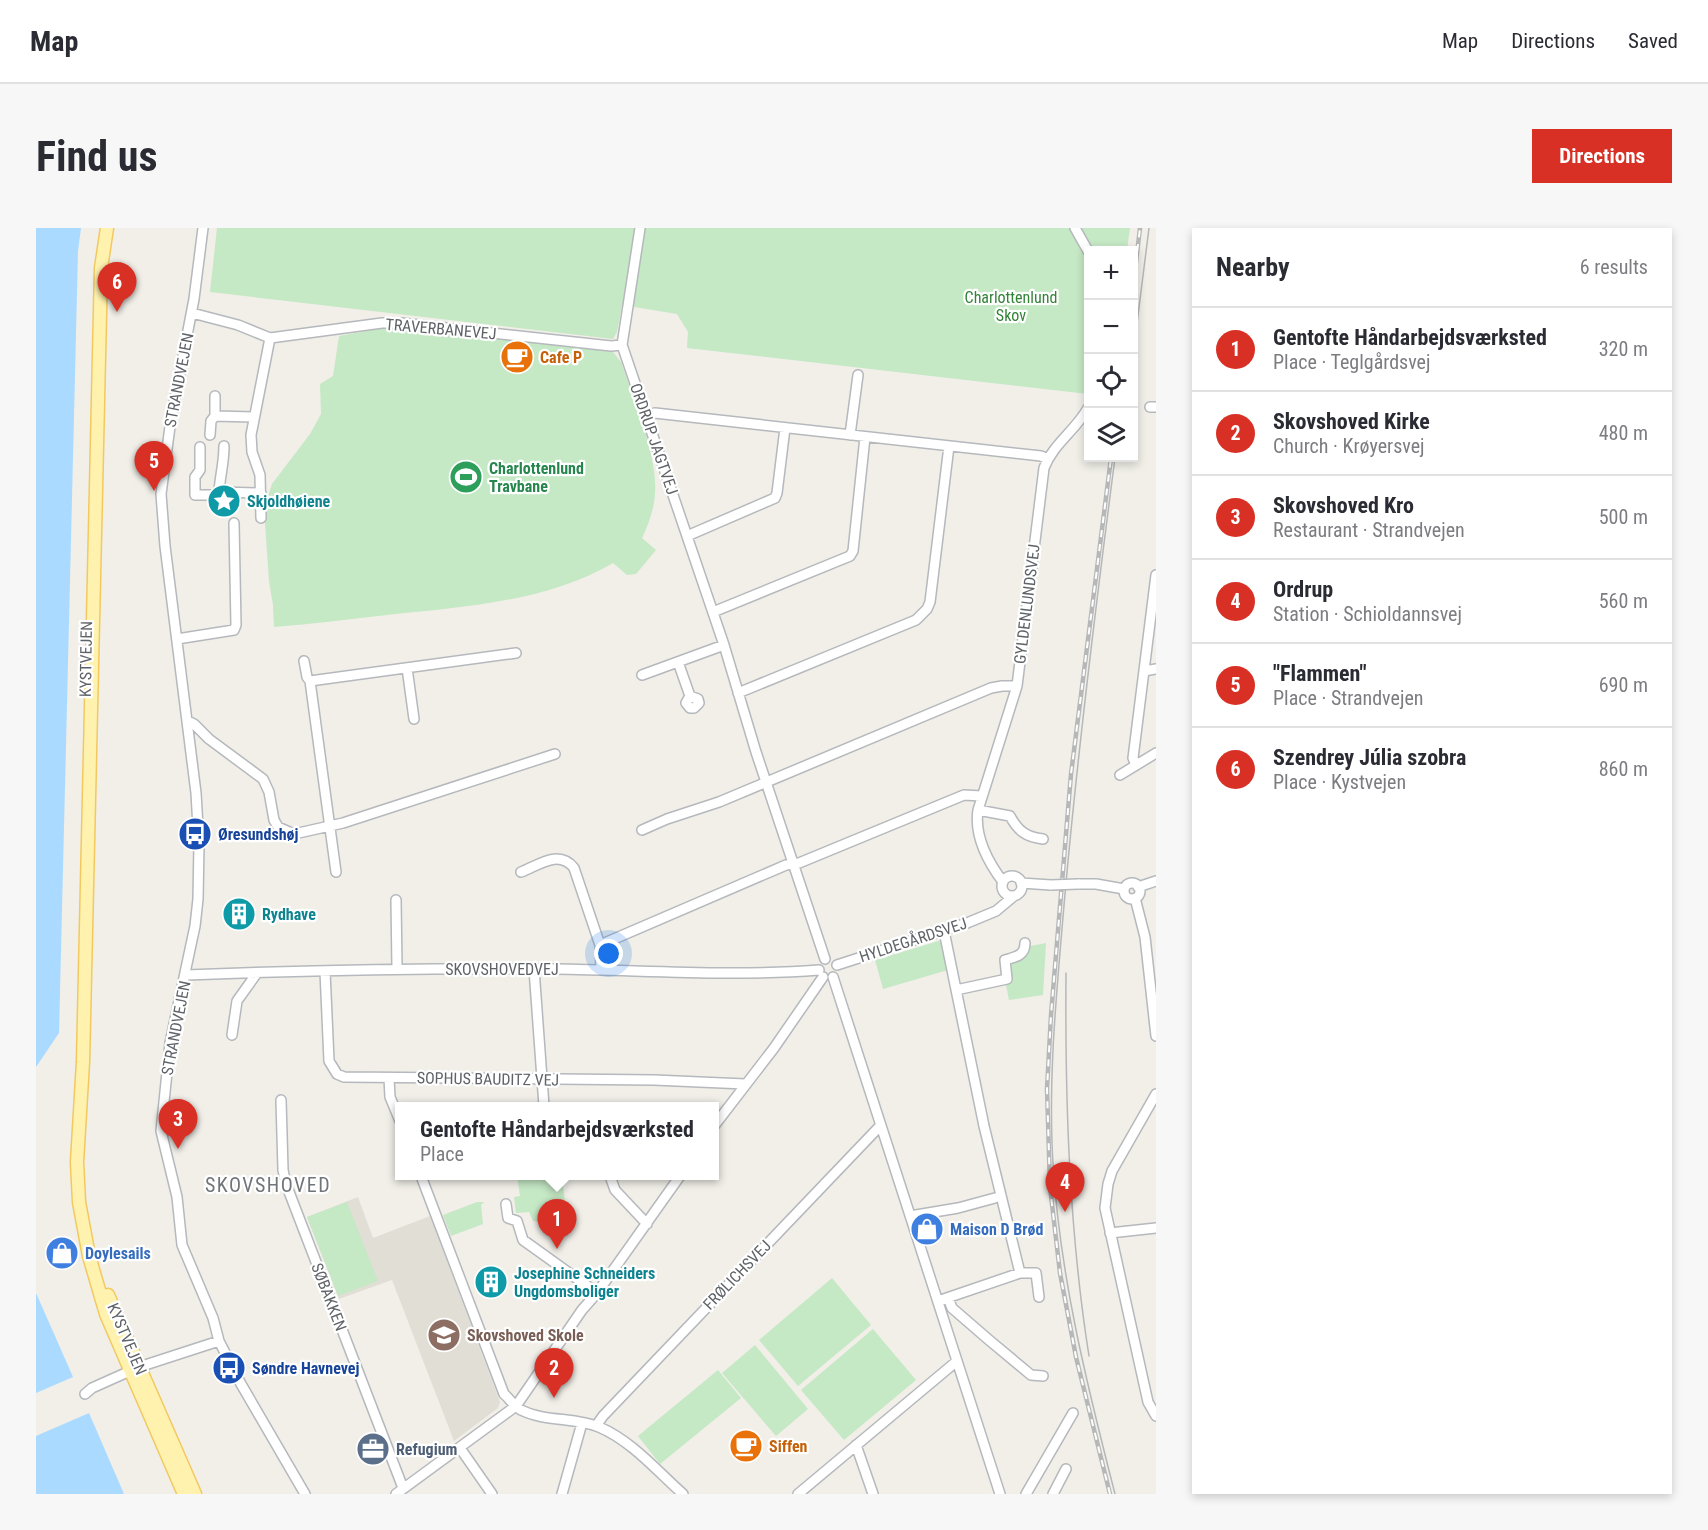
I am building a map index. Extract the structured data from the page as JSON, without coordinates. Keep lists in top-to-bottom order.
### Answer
{
  "streets": {
    "main road": ["KYSTVEJEN"],
    "street": [
      "TRAVERBANEVEJ",
      "STRANDVEJEN",
      "ORDRUP JAGTVEJ",
      "GYLDENLUNDSVEJ",
      "HYLDEGÅRDSVEJ",
      "SKOVSHOVEDVEJ",
      "SOPHUS BAUDITZ VEJ",
      "FRØLICHSVEJ",
      "SØBAKKEN"
    ]
  },
  "crossings": [
    ["TRAVERBANEVEJ", "STRANDVEJEN"],
    ["TRAVERBANEVEJ", "ORDRUP JAGTVEJ"],
    ["STRANDVEJEN", "SKOVSHOVEDVEJ"],
    ["ORDRUP JAGTVEJ", "HYLDEGÅRDSVEJ"],
    ["ORDRUP JAGTVEJ", "SKOVSHOVEDVEJ"],
    ["HYLDEGÅRDSVEJ", "SKOVSHOVEDVEJ"],
    ["SKOVSHOVEDVEJ", "SOPHUS BAUDITZ VEJ"]
  ],
  "districts": ["SKOVSHOVED"],
  "parks": ["Charlottenlund Skov"],
  "places": {
    "cafe": ["Cafe P", "Siffen"],
    "sports": ["Charlottenlund Travbane"],
    "place": ["Skjoldhøiene"],
    "bus stop": ["Øresundshøj", "Søndre Havnevej"],
    "building": ["Rydhave", "Josephine Schneiders Ungdomsboliger"],
    "shop": ["Maison D Brød", "Doylesails"],
    "school or university": ["Skovshoved Skole"],
    "office": ["Refugium"]
  },
  "page": {
    "header": "Map",
    "nav": ["Map", "Directions", "Saved"],
    "buttons": "Directions",
    "title": "Find us",
    "heading": ["Nearby", "6 results"],
    "map_buttons": ["+", "−"],
    "pins": [
      "6",
      "5",
      "3",
      "4",
      "1",
      "2"
    ],
    "list": [
      {
        "mark": "1",
        "name": "Gentofte Håndarbejdsværksted",
        "note": "Place · Teglgårdsvej",
        "value": "320 m"
      },
      {
        "mark": "2",
        "name": "Skovshoved Kirke",
        "note": "Church · Krøyersvej",
        "value": "480 m"
      },
      {
        "mark": "3",
        "name": "Skovshoved Kro",
        "note": "Restaurant · Strandvejen",
        "value": "500 m"
      },
      {
        "mark": "4",
        "name": "Ordrup",
        "note": "Station · Schioldannsvej",
        "value": "560 m"
      },
      {
        "mark": "5",
        "name": "\"Flammen\"",
        "note": "Place · Strandvejen",
        "value": "690 m"
      },
      {
        "mark": "6",
        "name": "Szendrey Júlia szobra",
        "note": "Place · Kystvejen",
        "value": "860 m"
      }
    ],
    "popup": ["Gentofte Håndarbejdsværksted", "Place"]
  }
}
